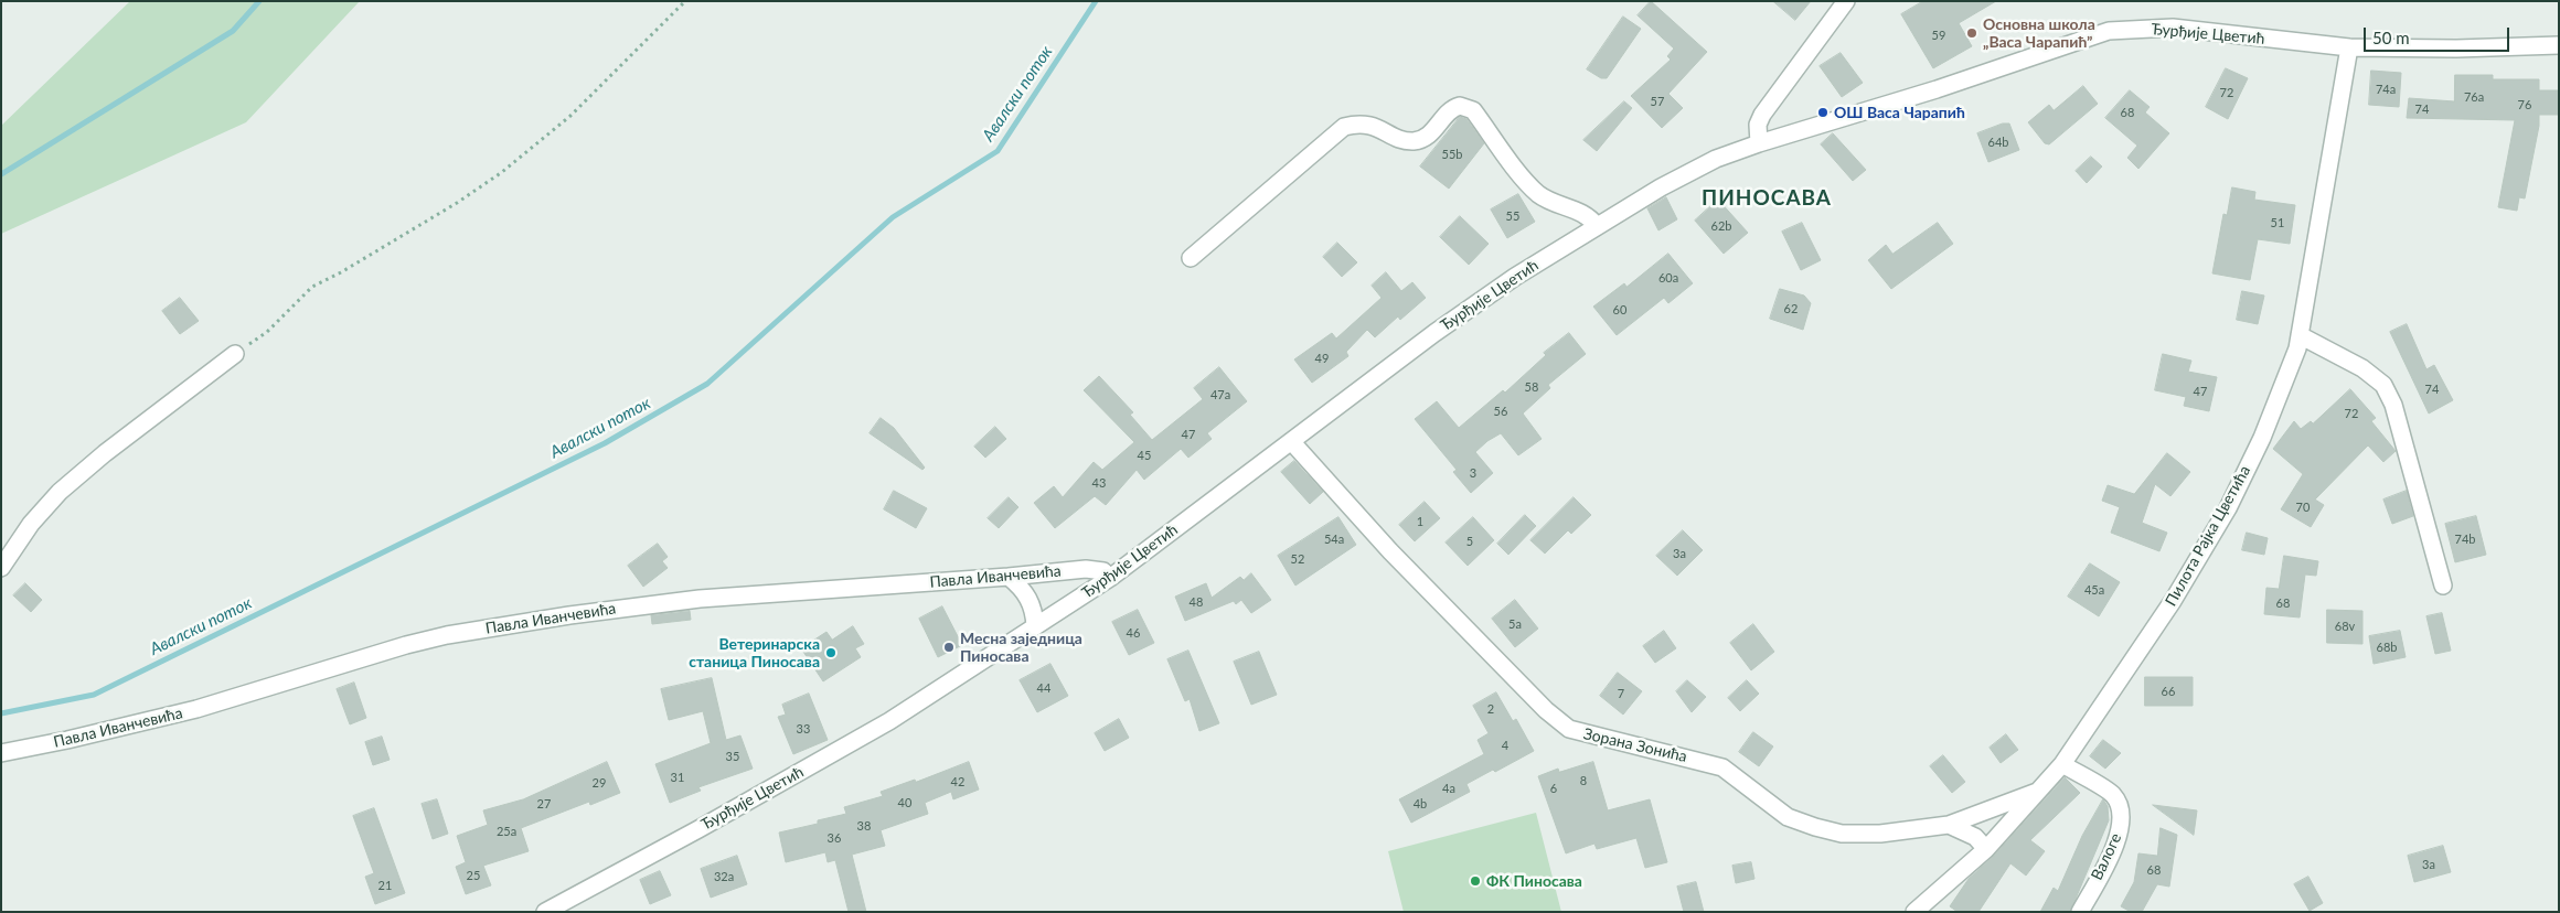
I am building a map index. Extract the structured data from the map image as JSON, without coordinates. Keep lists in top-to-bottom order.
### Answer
{
  "streets": {
    "street": [
      "Ђурђије Цветић",
      "Пилота Рајка Цветића",
      "Павла Иванчевића",
      "Зорана Зонића",
      "Валоге"
    ]
  },
  "crossings": [
    ["Ђурђије Цветић", "Пилота Рајка Цветића"],
    ["Ђурђије Цветић", "Павла Иванчевића"],
    ["Ђурђије Цветић", "Зорана Зонића"],
    ["Пилота Рајка Цветића", "Зорана Зонића"],
    ["Пилота Рајка Цветића", "Валоге"]
  ],
  "districts": ["ПИНОСАВА"],
  "water": ["Авалски поток"],
  "places": [
    "Основна школа „Васа Чарапић”",
    "ОШ Васа Чарапић",
    "Месна заједница Пиносава",
    "Ветеринарска станица Пиносава",
    "ФК Пиносава"
  ],
  "house_numbers": [
    "59",
    "74a",
    "72",
    "76a",
    "57",
    "76",
    "74",
    "68",
    "64b",
    "55b",
    "55",
    "51",
    "62b",
    "60a",
    "62",
    "60",
    "49",
    "58",
    "74",
    "47",
    "47a",
    "56",
    "72",
    "47",
    "45",
    "3",
    "43",
    "70",
    "1",
    "54a",
    "74b",
    "5",
    "3a",
    "52",
    "45a",
    "48",
    "68",
    "5a",
    "68v",
    "46",
    "68b",
    "44",
    "66",
    "7",
    "2",
    "33",
    "4",
    "35",
    "31",
    "8",
    "42",
    "29",
    "4a",
    "6",
    "40",
    "27",
    "4b",
    "38",
    "25a",
    "36",
    "3a",
    "68",
    "25",
    "32a",
    "21"
  ],
  "scale_bar": "50 m"
}
